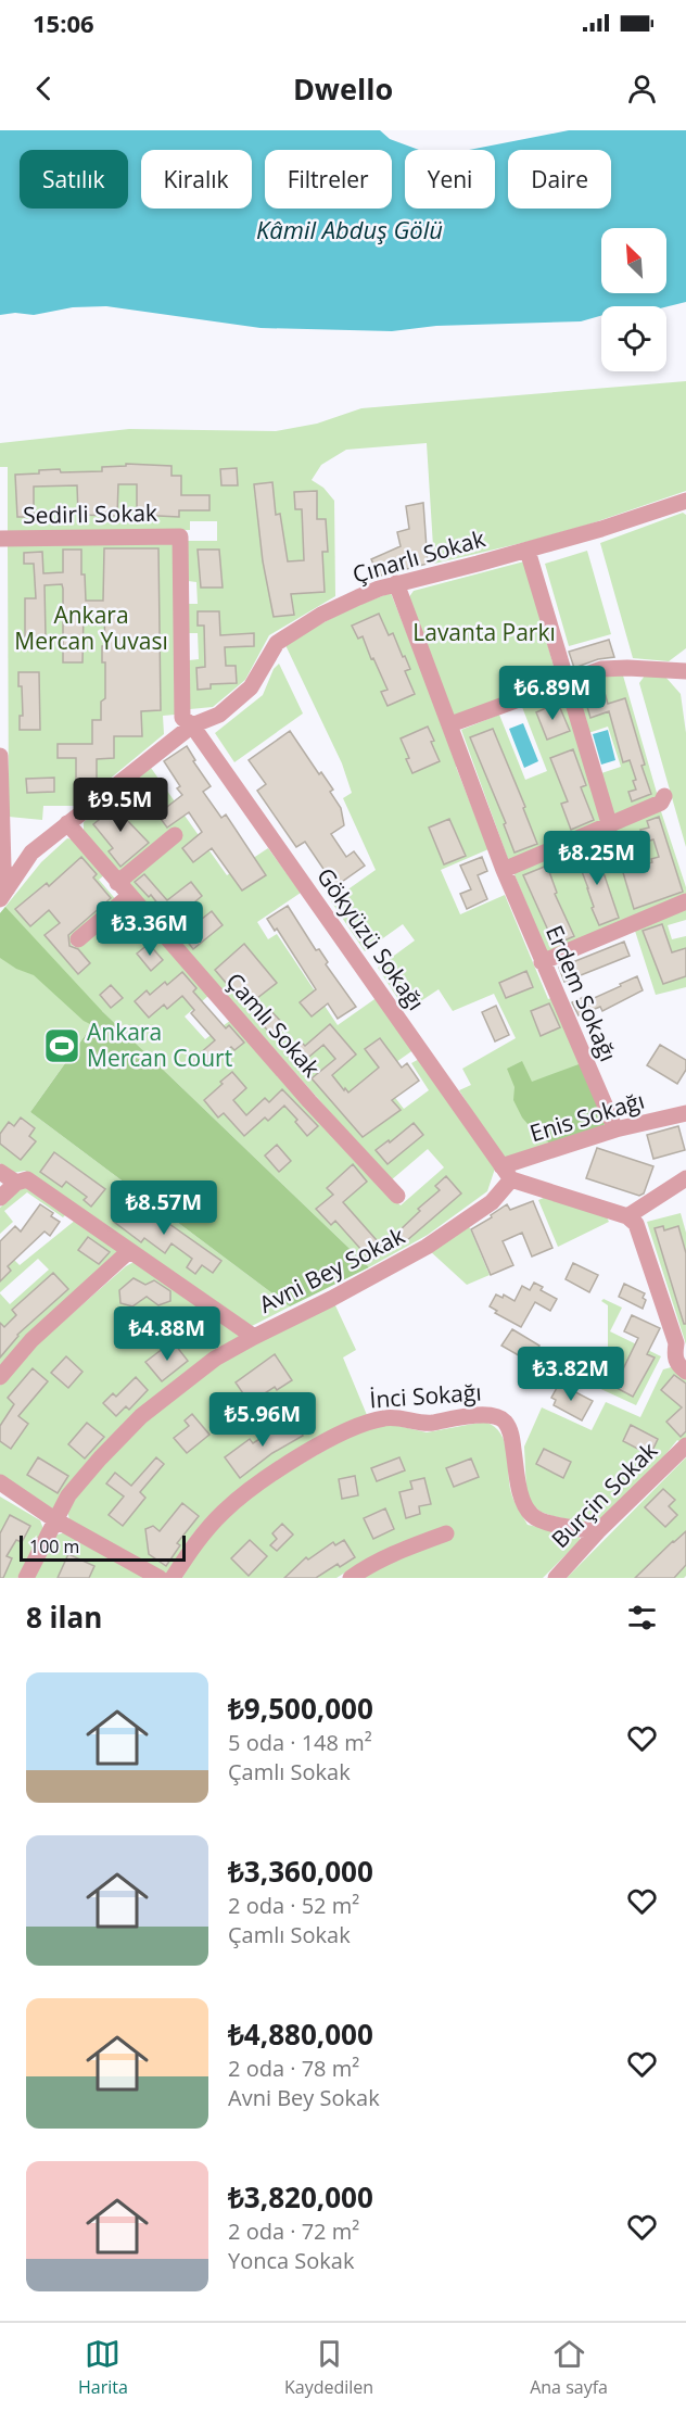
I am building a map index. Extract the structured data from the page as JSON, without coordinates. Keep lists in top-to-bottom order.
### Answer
{
  "streets": {
    "street": [
      "Sedirli Sokak",
      "Çınarlı Sokak",
      "Gökyüzü Sokağı",
      "Erdem Sokağı",
      "Çamlı Sokak",
      "Enis Sokağı",
      "Avni Bey Sokak",
      "İnci Sokağı",
      "Burçin Sokak"
    ]
  },
  "crossings": [
    ["Sedirli Sokak", "Gökyüzü Sokağı"],
    ["Çınarlı Sokak", "Gökyüzü Sokağı"],
    ["Çınarlı Sokak", "Erdem Sokağı"],
    ["Çınarlı Sokak", "Çamlı Sokak"],
    ["Gökyüzü Sokağı", "Enis Sokağı"],
    ["Gökyüzü Sokağı", "Avni Bey Sokak"],
    ["Erdem Sokağı", "Enis Sokağı"],
    ["Enis Sokağı", "Avni Bey Sokak"],
    ["İnci Sokağı", "Burçin Sokak"]
  ],
  "water": ["Kâmil Abduş Gölü"],
  "parks": ["Ankara Mercan Yuvası", "Lavanta Parkı"],
  "places": {
    "sports": ["Ankara Mercan Court"]
  },
  "scale_bar": "100 m",
  "north": "top left",
  "page": {
    "status": "15:06",
    "header": "Dwello",
    "chip": [
      "Satılık",
      "Kiralık",
      "Filtreler",
      "Yeni",
      "Daire"
    ],
    "price": [
      "₺6.89M",
      "₺9.5M",
      "₺8.25M",
      "₺3.36M",
      "₺8.57M",
      "₺4.88M",
      "₺3.82M",
      "₺5.96M"
    ],
    "scale": "100 m",
    "heading": "8 ilan",
    "list": [
      {
        "name": "₺9,500,000",
        "note": "5 oda · 148 m² · Çamlı Sokak"
      },
      {
        "name": "₺3,360,000",
        "note": "2 oda · 52 m² · Çamlı Sokak"
      },
      {
        "name": "₺4,880,000",
        "note": "2 oda · 78 m² · Avni Bey Sokak"
      },
      {
        "name": "₺3,820,000",
        "note": "2 oda · 72 m² · Yonca Sokak"
      }
    ],
    "tabs": ["Harita", "Kaydedilen", "Ana sayfa"]
  }
}
